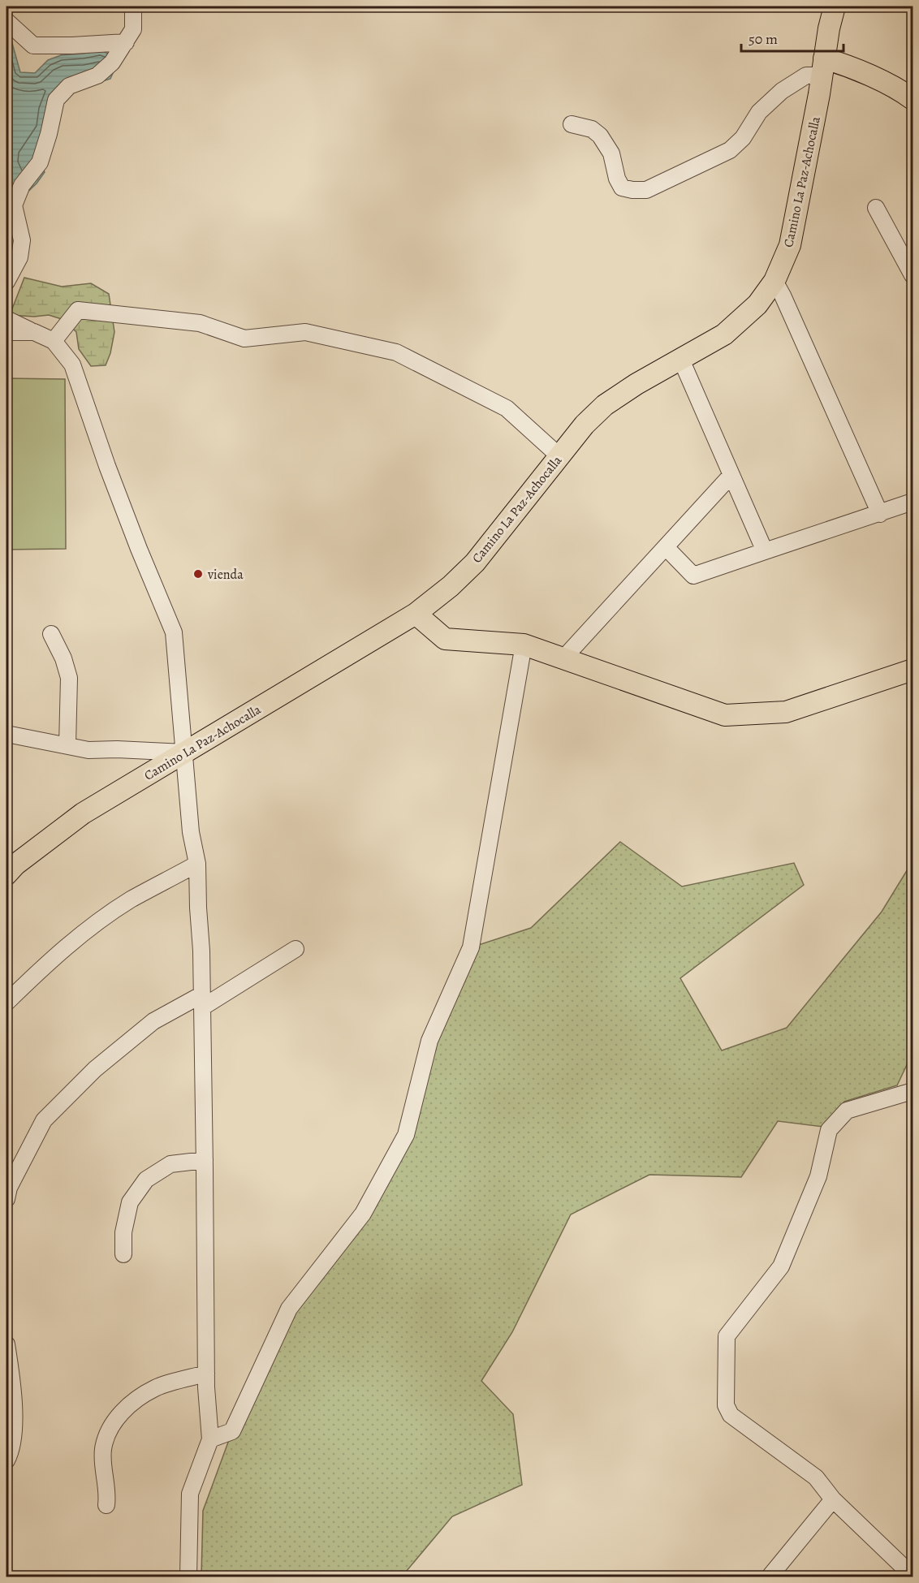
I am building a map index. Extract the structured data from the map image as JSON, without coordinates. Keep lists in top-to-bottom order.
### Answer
{
  "streets": {
    "main road": ["Camino La Paz-Achocalla"]
  },
  "places": ["vienda"],
  "scale_bar": "50 m"
}
